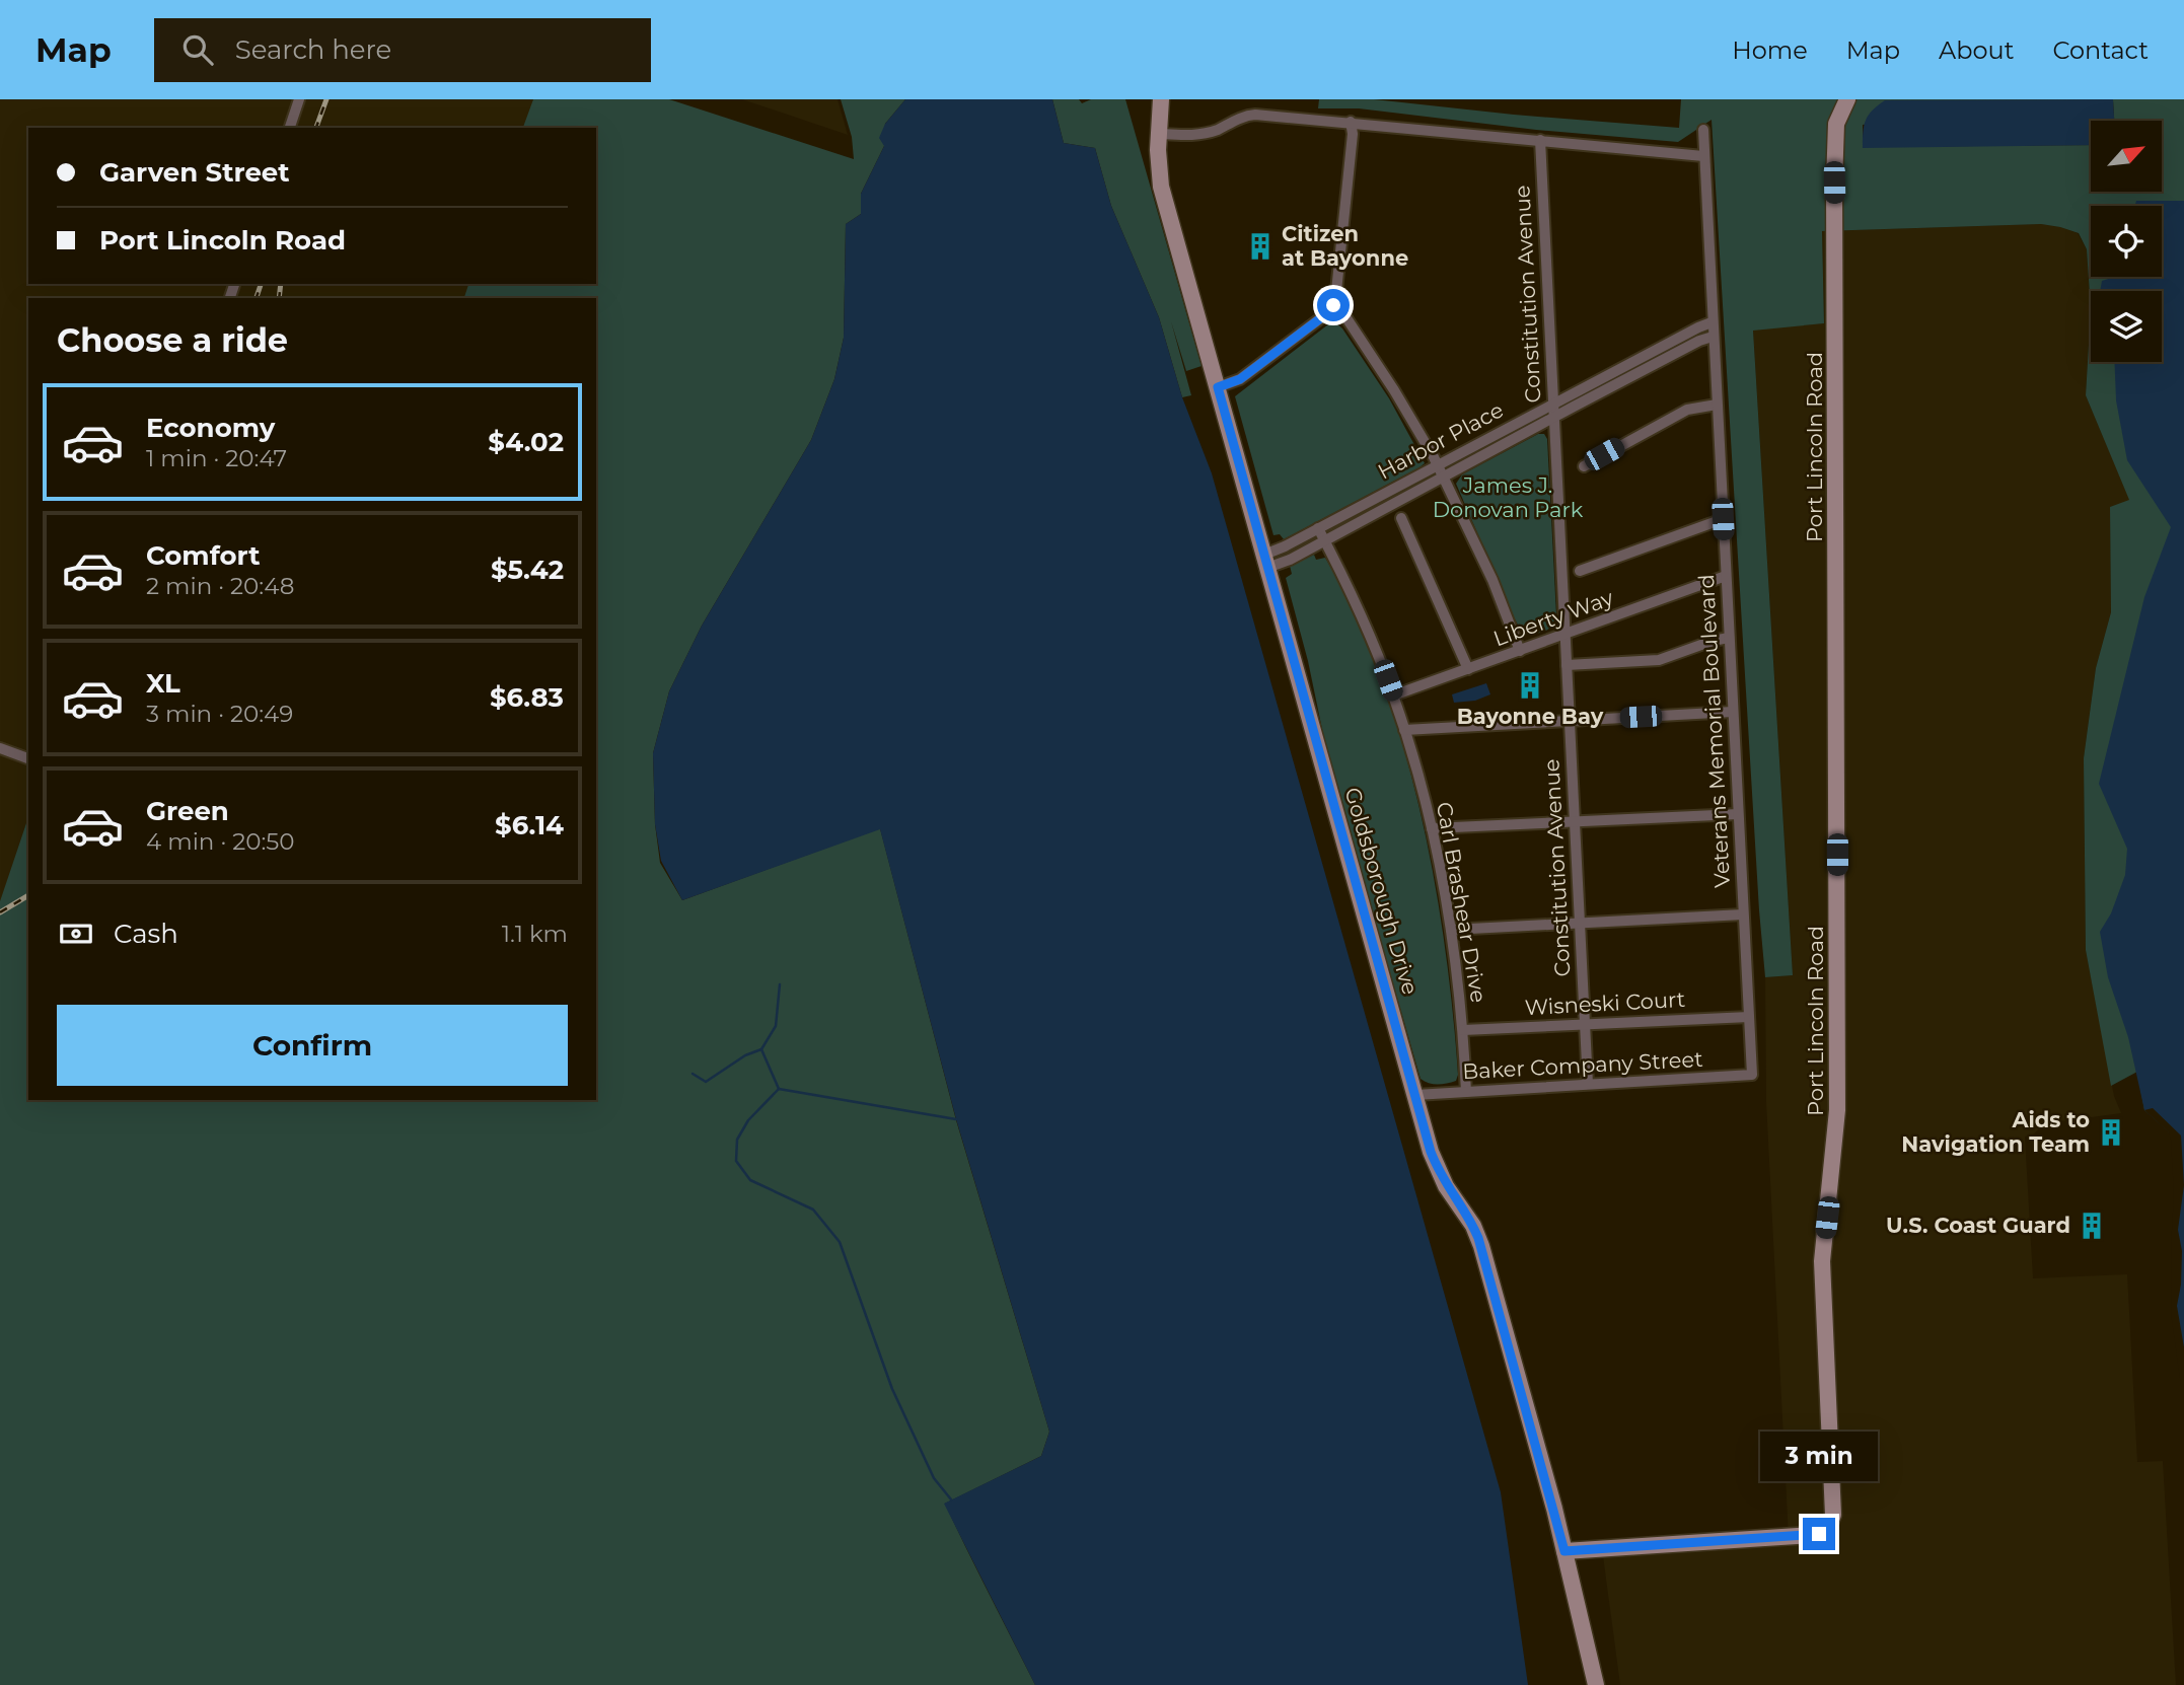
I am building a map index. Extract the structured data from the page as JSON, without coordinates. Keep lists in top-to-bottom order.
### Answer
{
  "streets": {
    "street": [
      "Constitution Avenue",
      "Harbor Place",
      "Port Lincoln Road",
      "Liberty Way",
      "Veterans Memorial Boulevard",
      "Goldsborough Drive",
      "Carl Brashear Drive",
      "Wisneski Court",
      "Baker Company Street"
    ]
  },
  "crossings": [
    ["Constitution Avenue", "Harbor Place"],
    ["Constitution Avenue", "Liberty Way"],
    ["Constitution Avenue", "Wisneski Court"],
    ["Constitution Avenue", "Baker Company Street"],
    ["Harbor Place", "Veterans Memorial Boulevard"],
    ["Harbor Place", "Goldsborough Drive"],
    ["Harbor Place", "Carl Brashear Drive"],
    ["Port Lincoln Road", "Goldsborough Drive"],
    ["Liberty Way", "Veterans Memorial Boulevard"],
    ["Liberty Way", "Carl Brashear Drive"],
    ["Veterans Memorial Boulevard", "Wisneski Court"],
    ["Veterans Memorial Boulevard", "Baker Company Street"],
    ["Goldsborough Drive", "Baker Company Street"],
    ["Carl Brashear Drive", "Wisneski Court"],
    ["Carl Brashear Drive", "Baker Company Street"]
  ],
  "parks": ["James J. Donovan Park"],
  "places": {
    "building": [
      "Citizen at Bayonne",
      "Bayonne Bay",
      "Aids to Navigation Team",
      "U.S. Coast Guard"
    ]
  },
  "north": "top right",
  "page": {
    "header": "Map",
    "search": "Search here",
    "nav": [
      "Home",
      "Map",
      "About",
      "Contact"
    ],
    "banner": ["Garven Street", "Port Lincoln Road"],
    "heading": "Choose a ride",
    "list": [
      {
        "name": "Economy",
        "note": "1 min · 20:47",
        "value": "$4.02"
      },
      {
        "name": "Comfort",
        "note": "2 min · 20:48",
        "value": "$5.42"
      },
      {
        "name": "XL",
        "note": "3 min · 20:49",
        "value": "$6.83"
      },
      {
        "name": "Green",
        "note": "4 min · 20:50",
        "value": "$6.14"
      }
    ],
    "pay": ["Cash", "1.1 km"],
    "buttons": "Confirm",
    "bubble": "3 min"
  }
}
